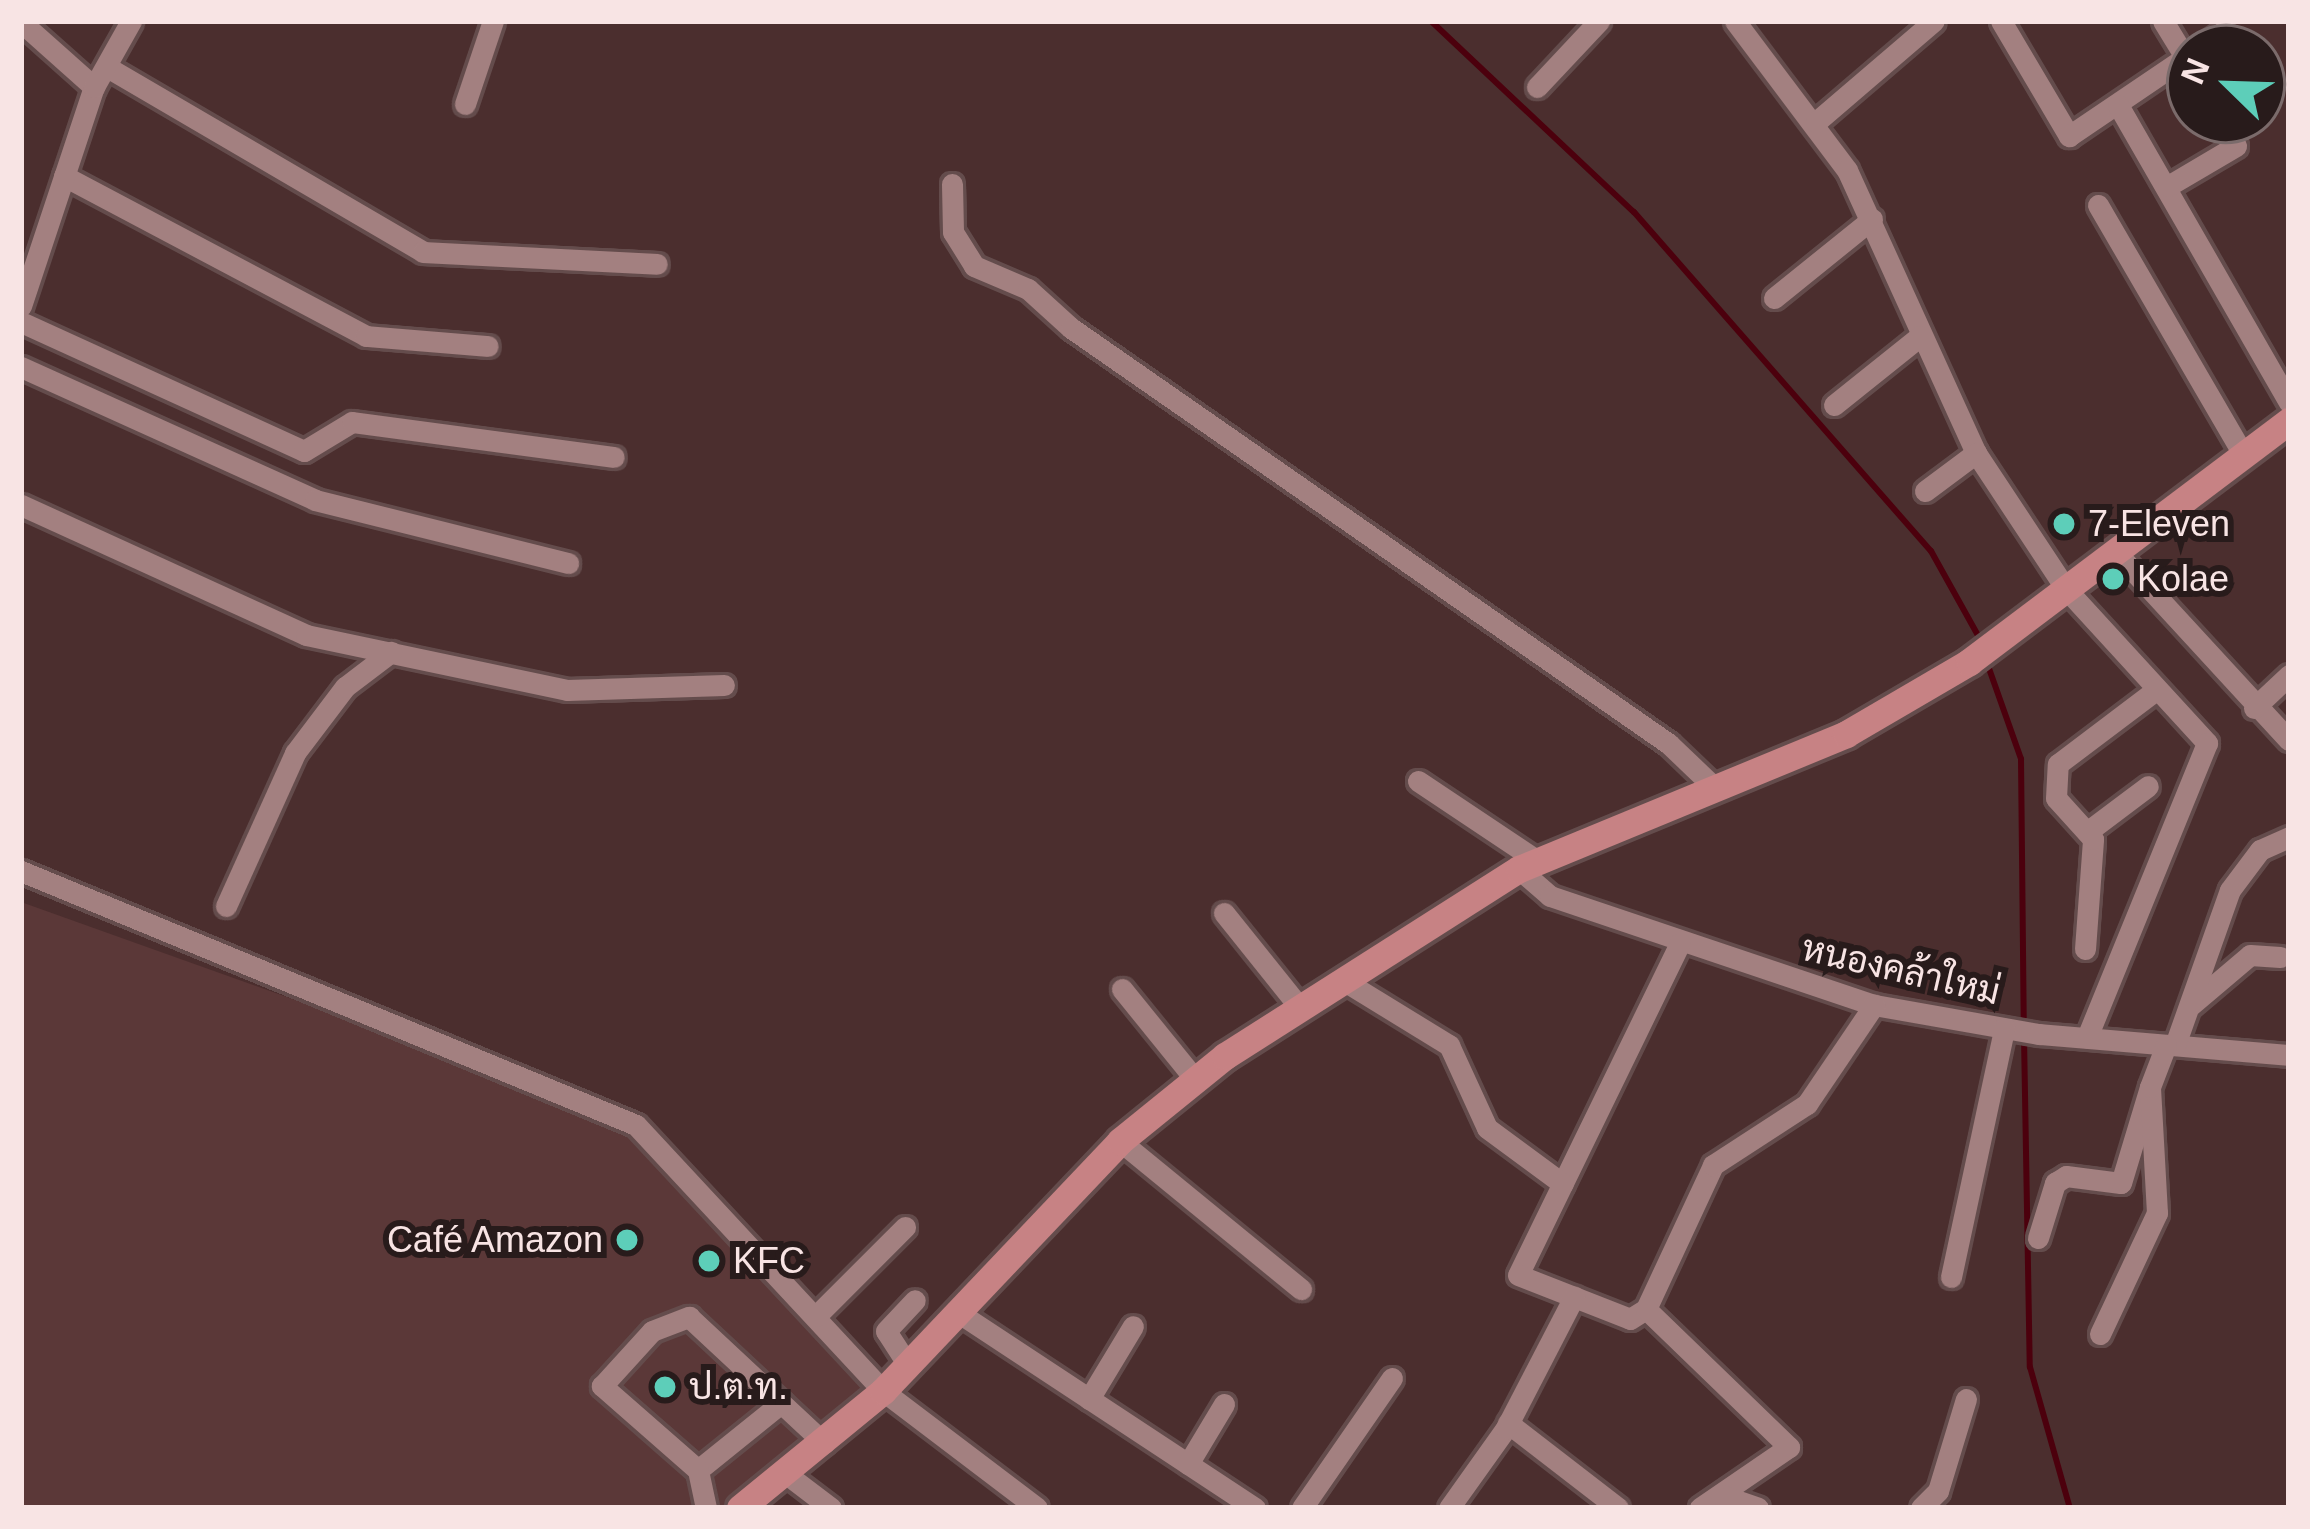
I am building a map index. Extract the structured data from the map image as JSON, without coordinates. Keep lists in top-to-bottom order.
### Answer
{
  "streets": {
    "street": ["หนองคล้าใหม่"]
  },
  "places": [
    "7-Eleven",
    "Kolae",
    "Café Amazon",
    "KFC",
    "ป.ต.ท."
  ],
  "north": "top left"
}
